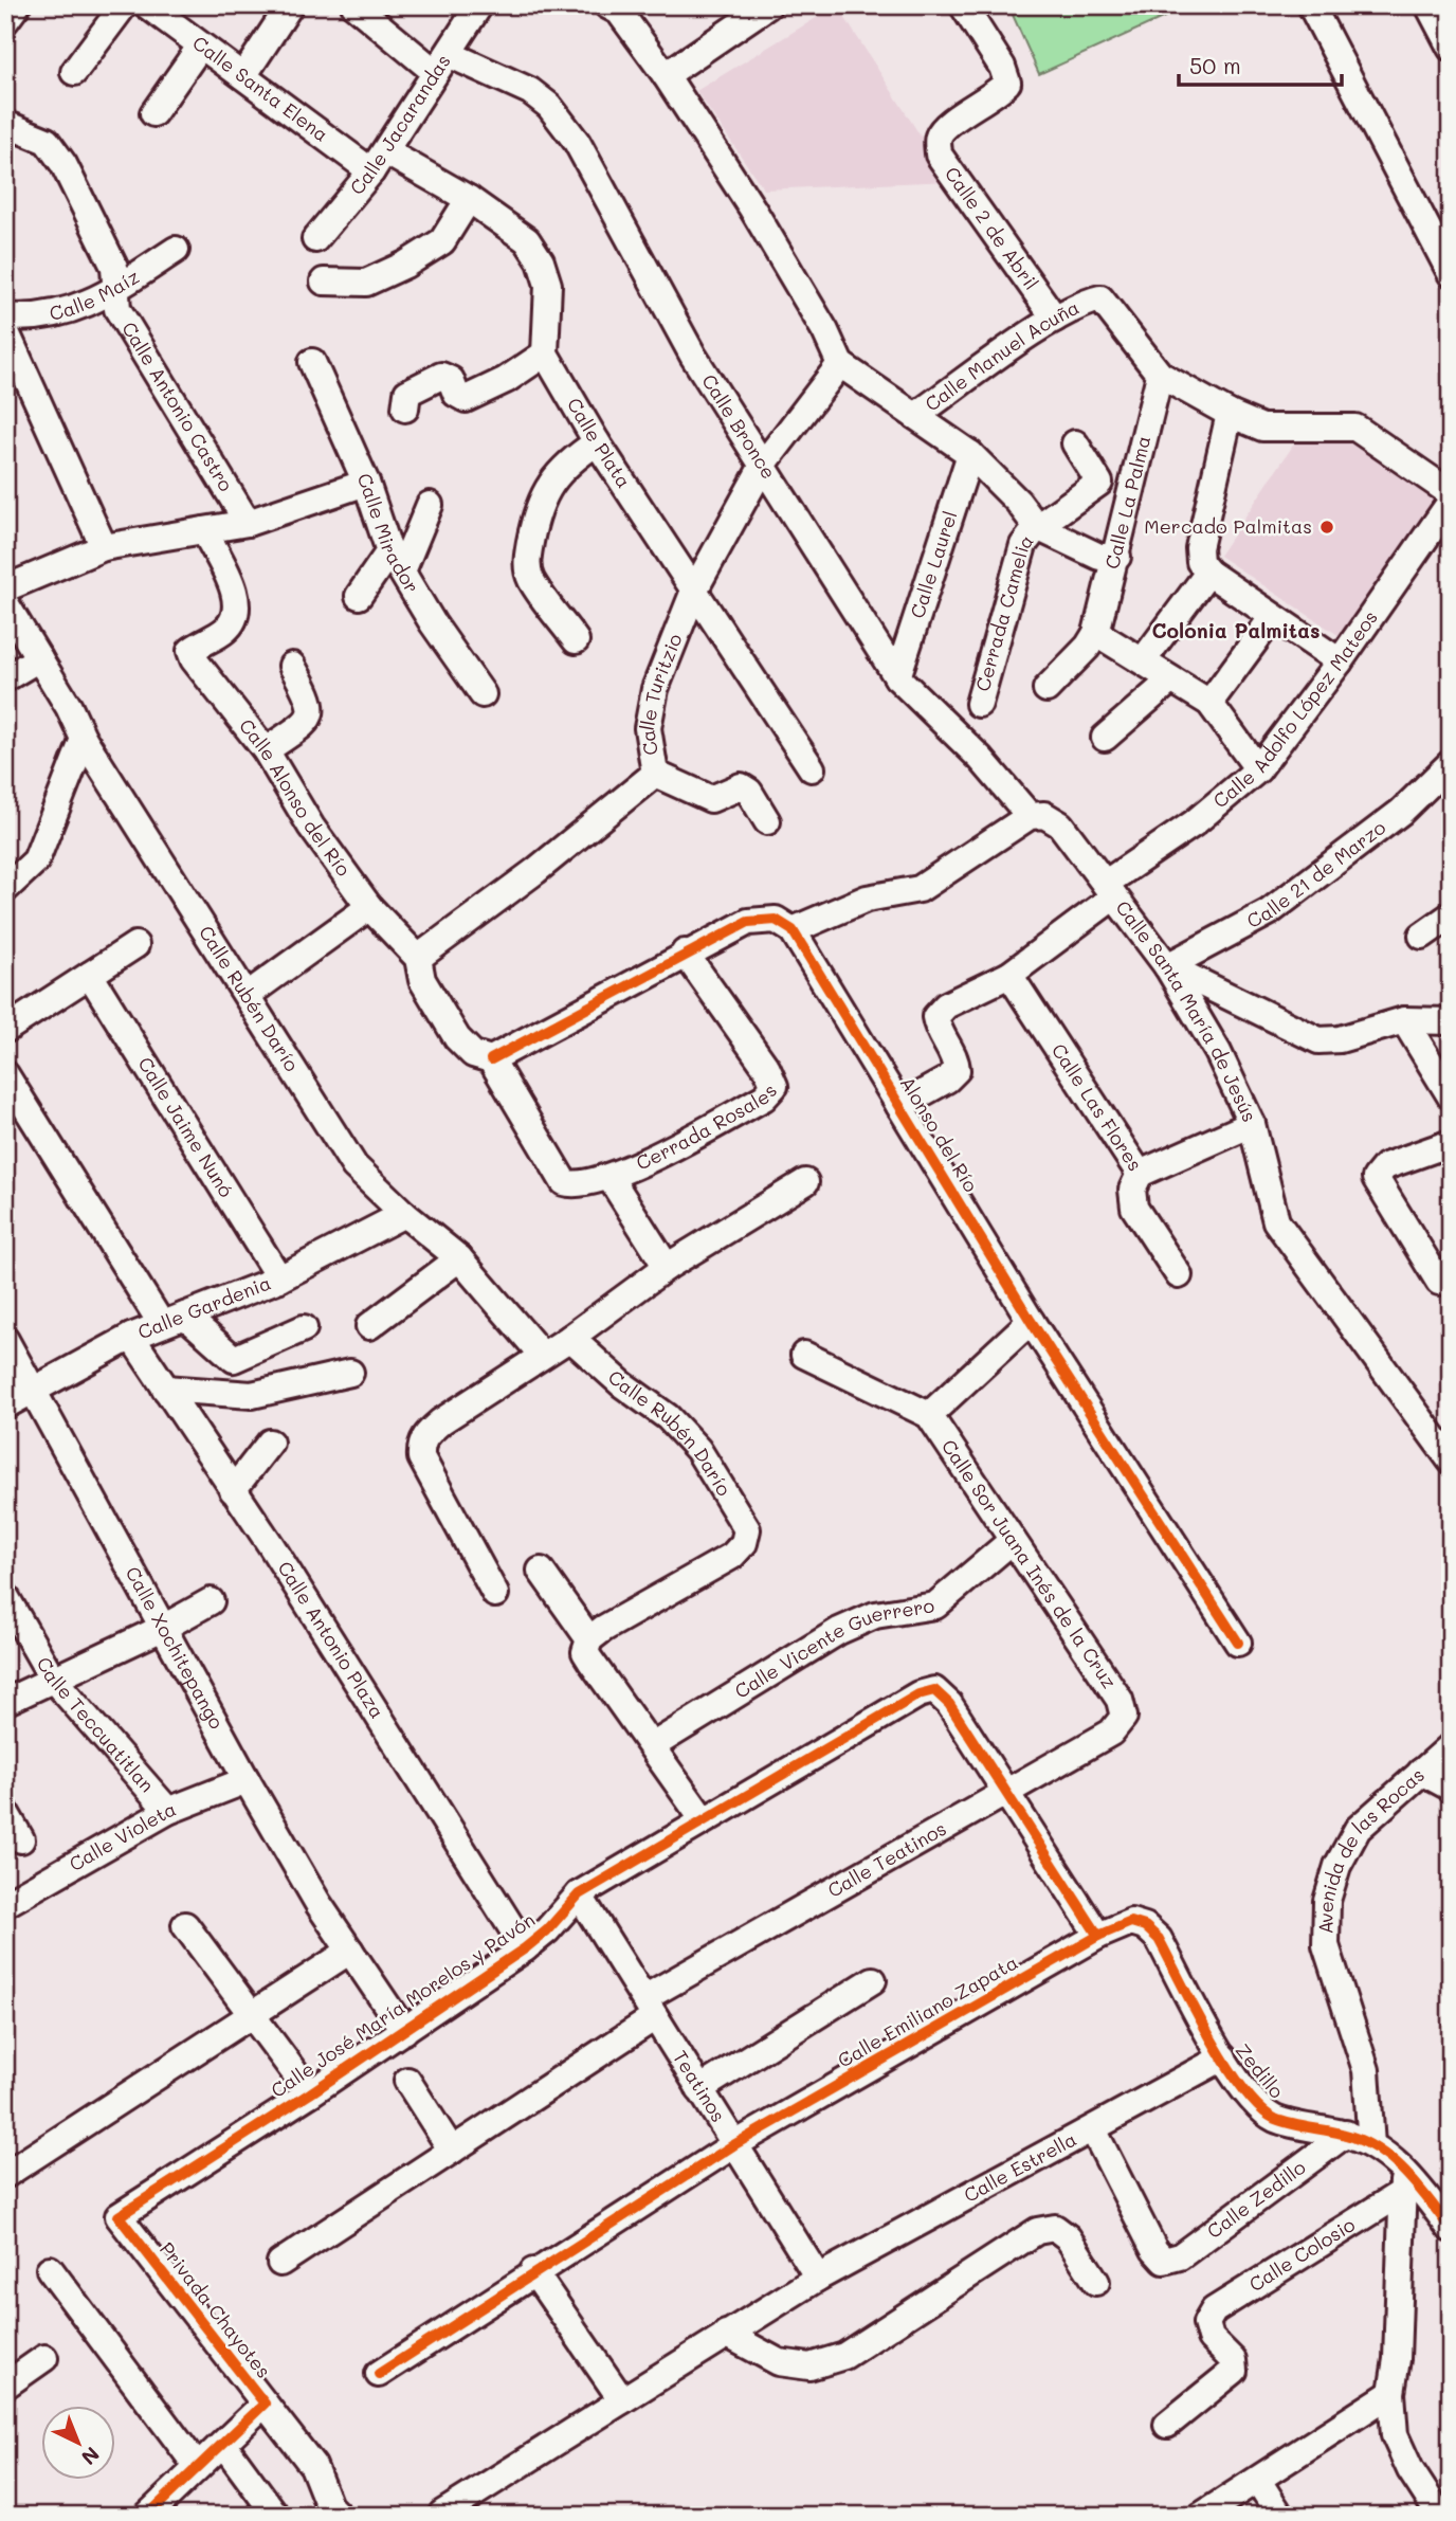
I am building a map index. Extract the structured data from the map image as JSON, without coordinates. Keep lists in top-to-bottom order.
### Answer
{
  "streets": {
    "street": [
      "Calle Santa Elena",
      "Calle Jacarandas",
      "Calle 2 de Abril",
      "Calle Maíz",
      "Calle Manuel Acuña",
      "Calle Antonio Castro",
      "Calle Bronce",
      "Calle Plata",
      "Calle La Palma",
      "Calle Mirador",
      "Calle Laurel",
      "Cerrada Camelia",
      "Calle Turitzio",
      "Calle Adolfo López Mateos",
      "Calle Alonso del Río",
      "Calle 21 de Marzo",
      "Calle Rubén Darío",
      "Calle Santa María de Jesús",
      "Calle Las Flores",
      "Cerrada Rosales",
      "Calle Jaime Nunó",
      "Alonso del Río",
      "Calle Gardenia",
      "Calle Sor Juana Inés de la Cruz",
      "Calle Antonio Plaza",
      "Calle Xochitepango",
      "Calle Vicente Guerrero",
      "Calle Teccuatitlan",
      "Calle Violeta",
      "Avenida de las Rocas",
      "Calle Teatinos",
      "Calle José María Morelos y Pavón",
      "Calle Emiliano Zapata",
      "Zedillo",
      "Teatinos",
      "Calle Estrella",
      "Calle Zedillo",
      "Calle Colosio",
      "Privada Chayotes"
    ]
  },
  "crossings": [
    ["Calle Santa Elena", "Calle Jacarandas"],
    ["Calle Jacarandas", "Calle Bronce"],
    ["Calle 2 de Abril", "Calle Manuel Acuña"],
    ["Calle Maíz", "Calle Antonio Castro"],
    ["Calle Manuel Acuña", "Calle La Palma"],
    ["Calle Manuel Acuña", "Calle Turitzio"],
    ["Calle Bronce", "Calle Laurel"],
    ["Calle Bronce", "Calle Turitzio"],
    ["Calle Bronce", "Calle Santa María de Jesús"],
    ["Calle Plata", "Calle Turitzio"],
    ["Calle Turitzio", "Calle Alonso del Río"],
    ["Calle Adolfo López Mateos", "Calle Santa María de Jesús"],
    ["Calle Adolfo López Mateos", "Calle Las Flores"],
    ["Calle Adolfo López Mateos", "Alonso del Río"],
    ["Calle 21 de Marzo", "Calle Santa María de Jesús"],
    ["Calle Rubén Darío", "Calle Gardenia"],
    ["Calle Santa María de Jesús", "Calle Las Flores"],
    ["Calle Jaime Nunó", "Calle Gardenia"],
    ["Calle Gardenia", "Calle Antonio Plaza"],
    ["Calle Gardenia", "Calle Xochitepango"],
    ["Calle Sor Juana Inés de la Cruz", "Calle Vicente Guerrero"],
    ["Calle Sor Juana Inés de la Cruz", "Calle Teatinos"],
    ["Calle Antonio Plaza", "Calle José María Morelos y Pavón"],
    ["Calle Xochitepango", "Calle Violeta"],
    ["Calle Xochitepango", "Calle José María Morelos y Pavón"],
    ["Calle Teccuatitlan", "Calle Violeta"],
    ["Avenida de las Rocas", "Zedillo"],
    ["Calle Teatinos", "Calle José María Morelos y Pavón"],
    ["Calle Teatinos", "Teatinos"],
    ["Calle José María Morelos y Pavón", "Teatinos"],
    ["Calle José María Morelos y Pavón", "Privada Chayotes"],
    ["Calle Emiliano Zapata", "Zedillo"],
    ["Calle Emiliano Zapata", "Teatinos"],
    ["Zedillo", "Calle Estrella"],
    ["Zedillo", "Calle Zedillo"],
    ["Zedillo", "Calle Colosio"],
    ["Teatinos", "Calle Estrella"],
    ["Calle Estrella", "Calle Zedillo"]
  ],
  "districts": ["Colonia Palmitas"],
  "places": ["Mercado Palmitas"],
  "scale_bar": "50 m",
  "north": "bottom right"
}
